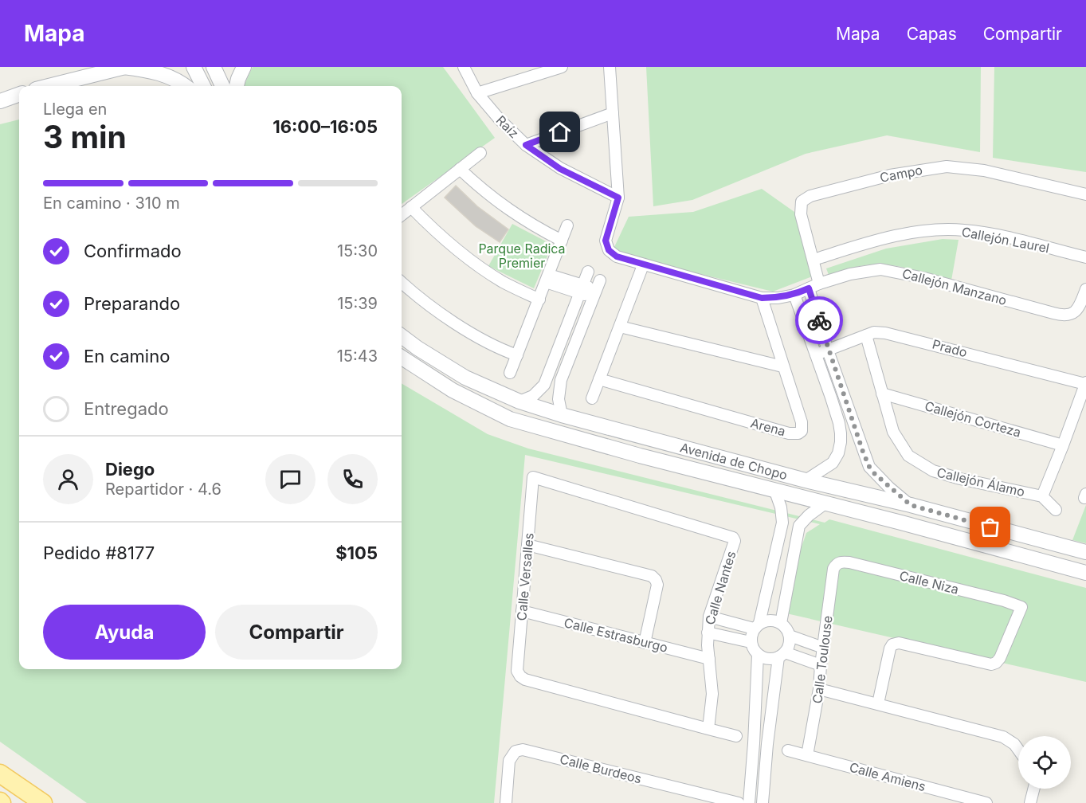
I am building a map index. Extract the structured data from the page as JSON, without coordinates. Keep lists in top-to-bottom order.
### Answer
{
  "streets": {
    "street": [
      "Raíz",
      "Campo",
      "Callejón Laurel",
      "Callejón Manzano",
      "Prado",
      "Callejón Corteza",
      "Arena",
      "Avenida de Chopo",
      "Callejón Álamo",
      "Calle Versalles",
      "Calle Niza",
      "Calle Nantes",
      "Calle Estrasburgo",
      "Calle Toulouse",
      "Calle Burdeos",
      "Calle Amiens"
    ]
  },
  "crossings": [
    ["Raíz", "Callejón Manzano"],
    ["Campo", "Callejón Laurel"],
    ["Campo", "Callejón Manzano"],
    ["Callejón Manzano", "Arena"],
    ["Prado", "Callejón Álamo"],
    ["Callejón Corteza", "Callejón Álamo"],
    ["Calle Versalles", "Calle Nantes"],
    ["Calle Versalles", "Calle Estrasburgo"],
    ["Calle Niza", "Calle Toulouse"],
    ["Calle Nantes", "Calle Estrasburgo"],
    ["Calle Toulouse", "Calle Amiens"]
  ],
  "parks": ["Parque Radica Premier"],
  "page": {
    "header": "Mapa",
    "nav": ["Mapa", "Capas", "Compartir"],
    "heading": ["3 min", "Llega en", "16:00–16:05"],
    "panel": [
      "Diego",
      "Repartidor · 4.6",
      "Pedido #8177",
      "$105"
    ],
    "bar": "En camino · 310 m",
    "list": [
      ["Confirmado", "15:30"],
      ["Preparando", "15:39"],
      ["En camino", "15:43"],
      "Entregado"
    ],
    "buttons": ["Ayuda", "Compartir"]
  }
}
